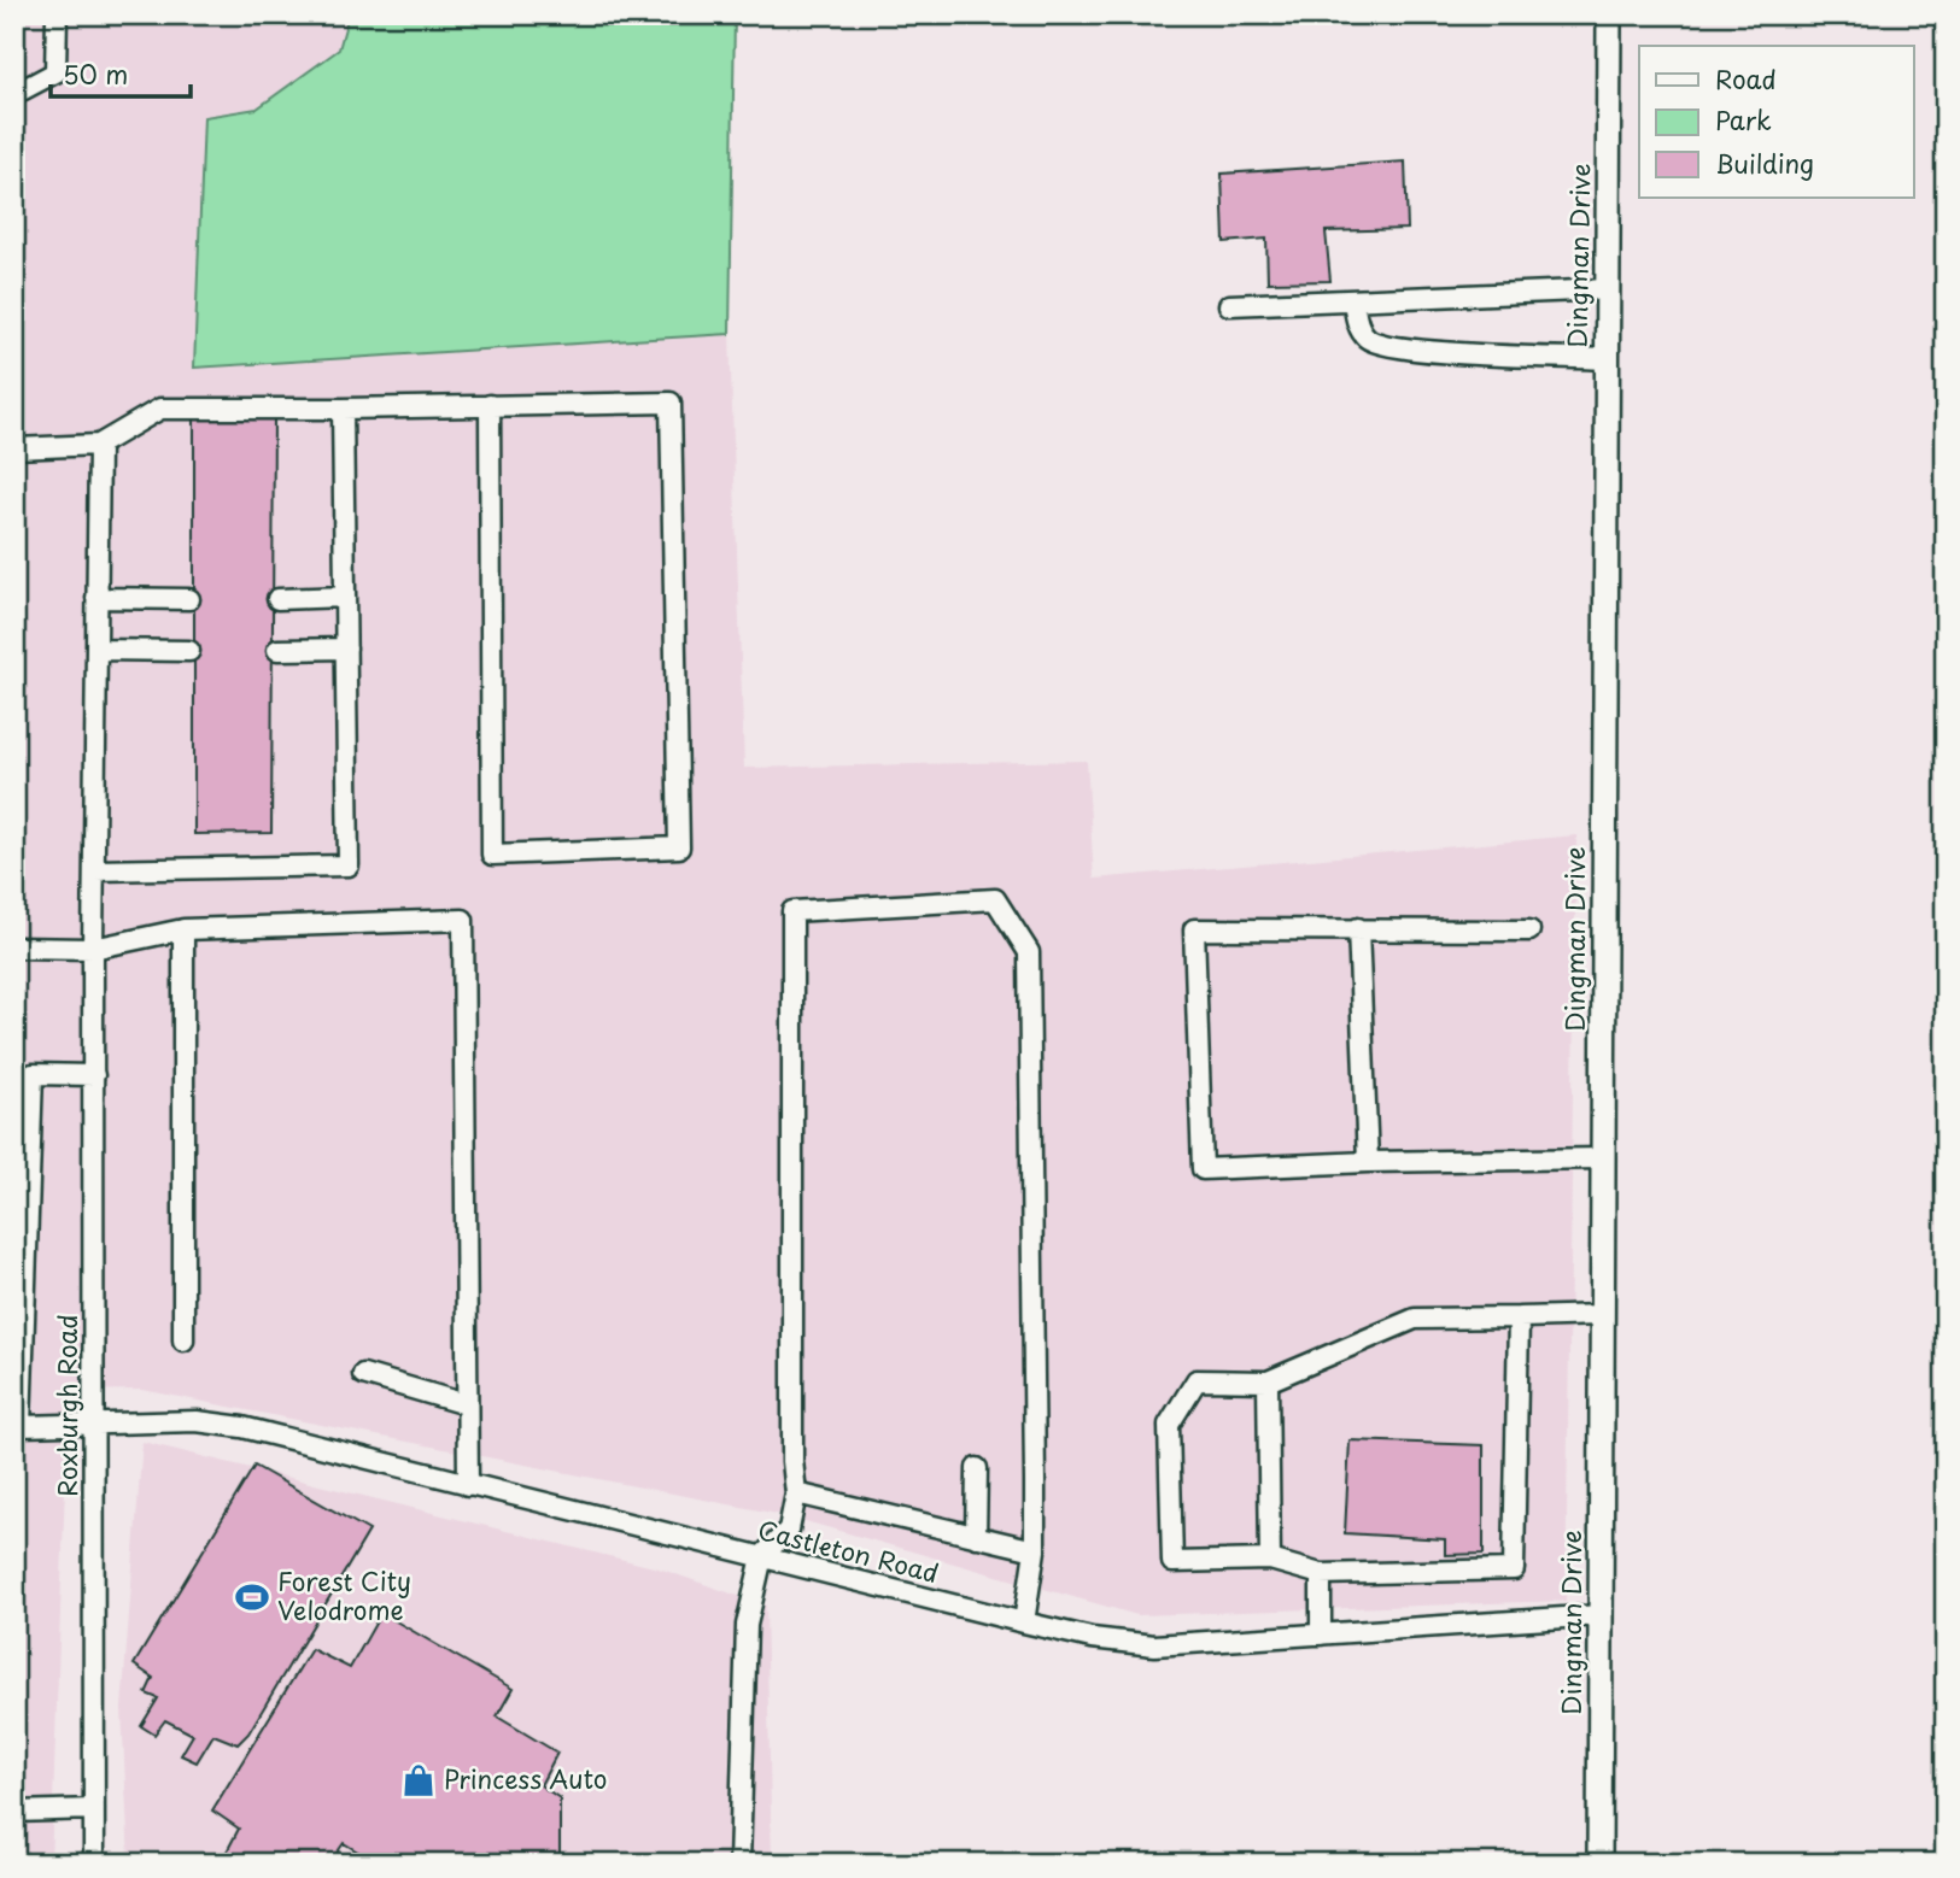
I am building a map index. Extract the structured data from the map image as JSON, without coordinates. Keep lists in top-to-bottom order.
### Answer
{
  "streets": {
    "main road": ["Dingman Drive"],
    "street": ["Roxburgh Road", "Castleton Road"]
  },
  "crossings": [
    ["Dingman Drive", "Castleton Road"],
    ["Roxburgh Road", "Castleton Road"]
  ],
  "places": {
    "sports": ["Forest City Velodrome"],
    "shop": ["Princess Auto"]
  },
  "legend": ["Road", "Park", "Building"],
  "scale_bar": "50 m"
}
